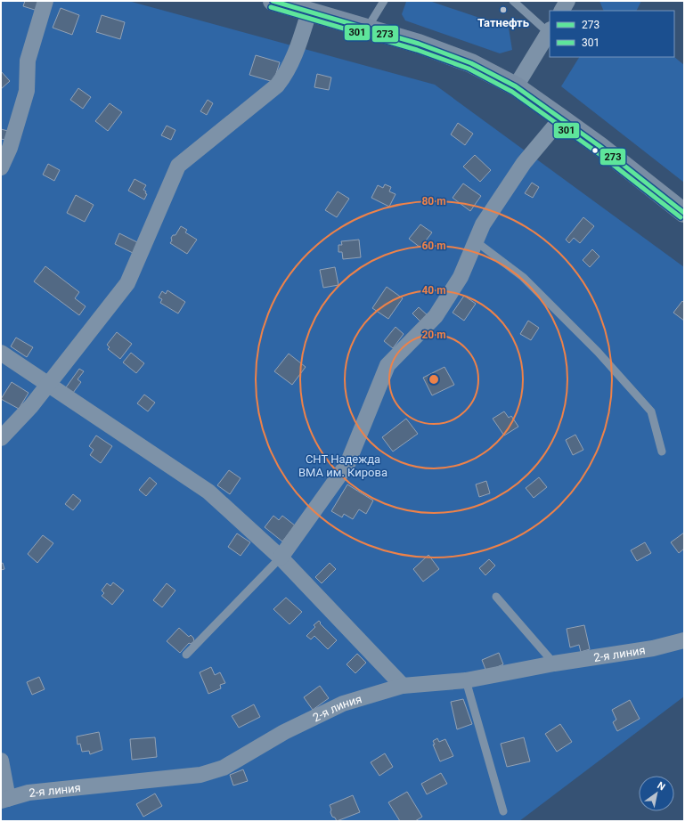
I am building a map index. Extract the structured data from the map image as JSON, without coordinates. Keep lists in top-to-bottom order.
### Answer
{
  "streets": {
    "street": ["2-я линия"]
  },
  "parks": ["СНТ Надежда ВМА им. Кирова"],
  "places": ["Татнефть"],
  "lines": ["transit line 273", "transit line 301"],
  "legend": ["273", "301"],
  "north": "top right",
  "rings": [
    "80 m",
    "60 m",
    "40 m",
    "20 m"
  ]
}
